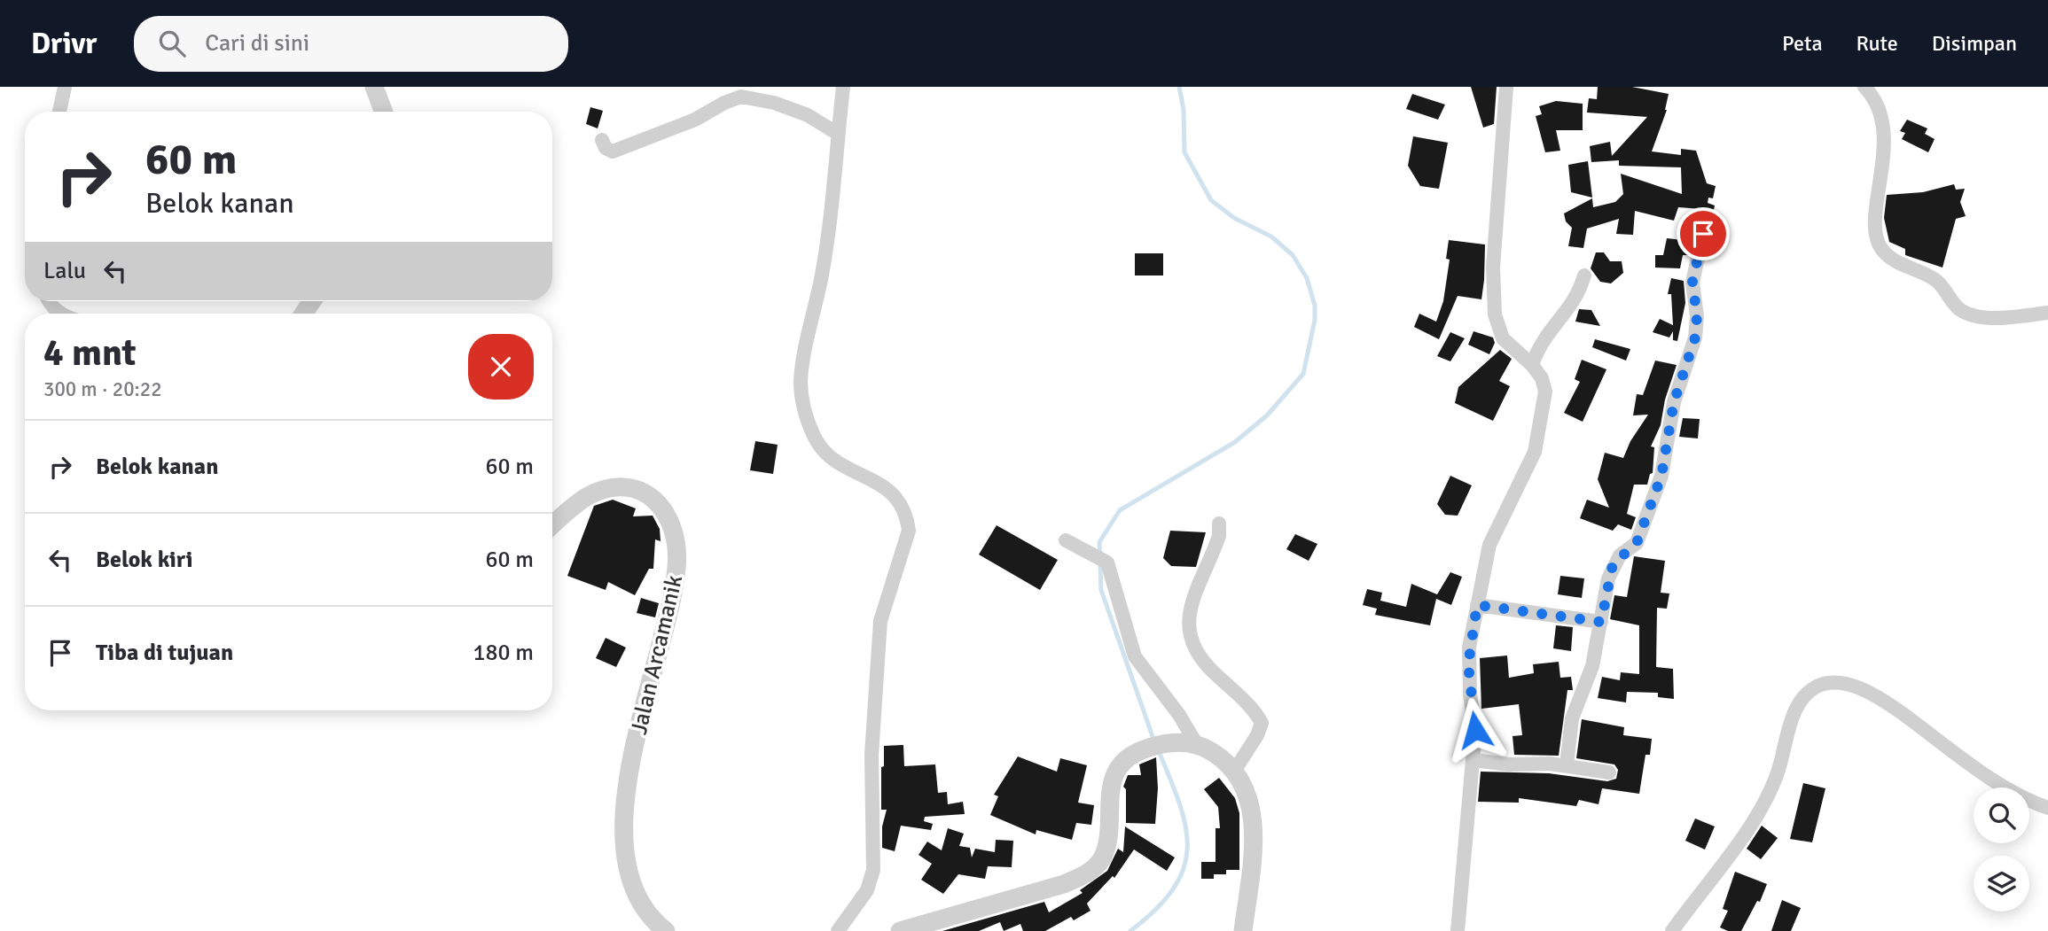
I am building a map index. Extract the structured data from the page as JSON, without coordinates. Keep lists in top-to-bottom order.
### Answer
{
  "streets": {
    "street": ["Jalan Arcamanik"]
  },
  "page": {
    "header": "Drivr",
    "search": "Cari di sini",
    "nav": ["Peta", "Rute", "Disimpan"],
    "turn": ["60 m", "Belok kanan"],
    "then": "Lalu",
    "heading": ["4 mnt", "300 m · 20:22"],
    "list": [
      {
        "name": "Belok kanan",
        "value": "60 m"
      },
      {
        "name": "Belok kiri",
        "value": "60 m"
      },
      {
        "name": "Tiba di tujuan",
        "value": "180 m"
      }
    ]
  }
}
